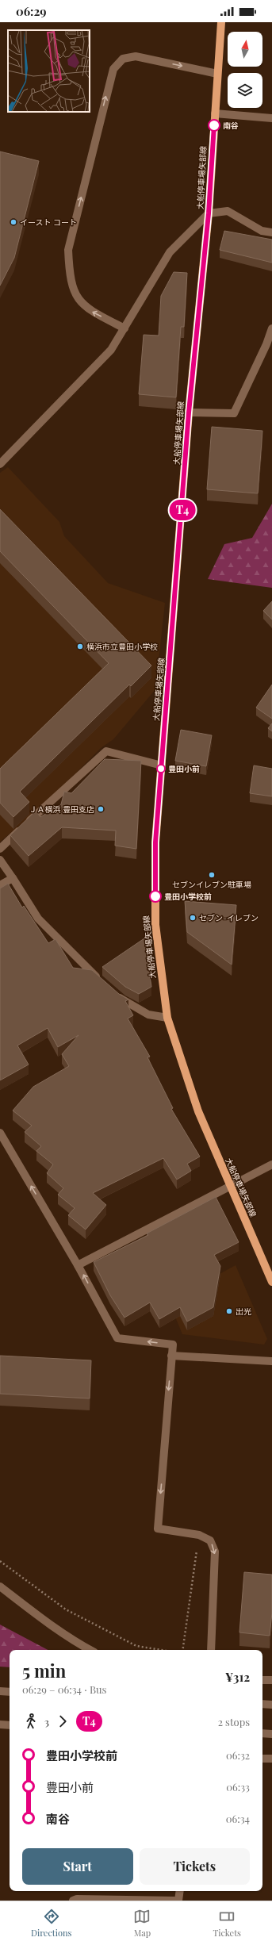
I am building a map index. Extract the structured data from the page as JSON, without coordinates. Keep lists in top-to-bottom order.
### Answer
{
  "streets": {
    "main road": ["大船停車場矢部線"]
  },
  "places": [
    "南谷",
    "イースト コート",
    "横浜市立豊田小学校",
    "豊田小前",
    "ＪＡ横浜 豊田支店",
    "セブンイレブン駐車場",
    "豊田小学校前",
    "セブン-イレブン",
    "出光"
  ],
  "lines": ["bus line T4"],
  "north": "top",
  "page": {
    "status": "06:29",
    "on_map": "T4",
    "heading": ["5 min", "06:29 – 06:34 · Bus", "¥312"],
    "legs": ["3", "T4", "2 stops"],
    "list": [
      {
        "name": "豊田小学校前",
        "value": "06:32"
      },
      {
        "name": "豊田小前",
        "value": "06:33"
      },
      {
        "name": "南谷",
        "value": "06:34"
      }
    ],
    "buttons": ["Start", "Tickets"],
    "tabs": ["Directions", "Map", "Tickets"]
  }
}
